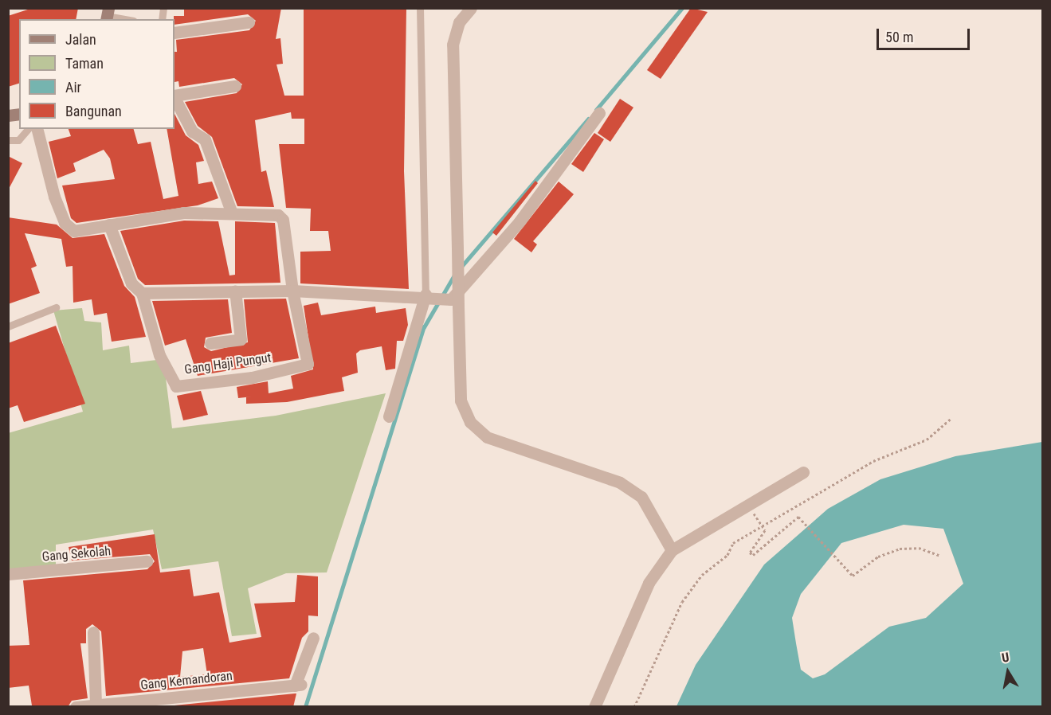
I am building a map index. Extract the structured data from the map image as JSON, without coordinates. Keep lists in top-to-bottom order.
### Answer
{
  "streets": {
    "street": ["Gang Haji Pungut", "Gang Sekolah", "Gang Kemandoran"]
  },
  "legend": [
    "Jalan",
    "Taman",
    "Air",
    "Bangunan"
  ],
  "scale_bar": "50 m",
  "north": "top"
}
